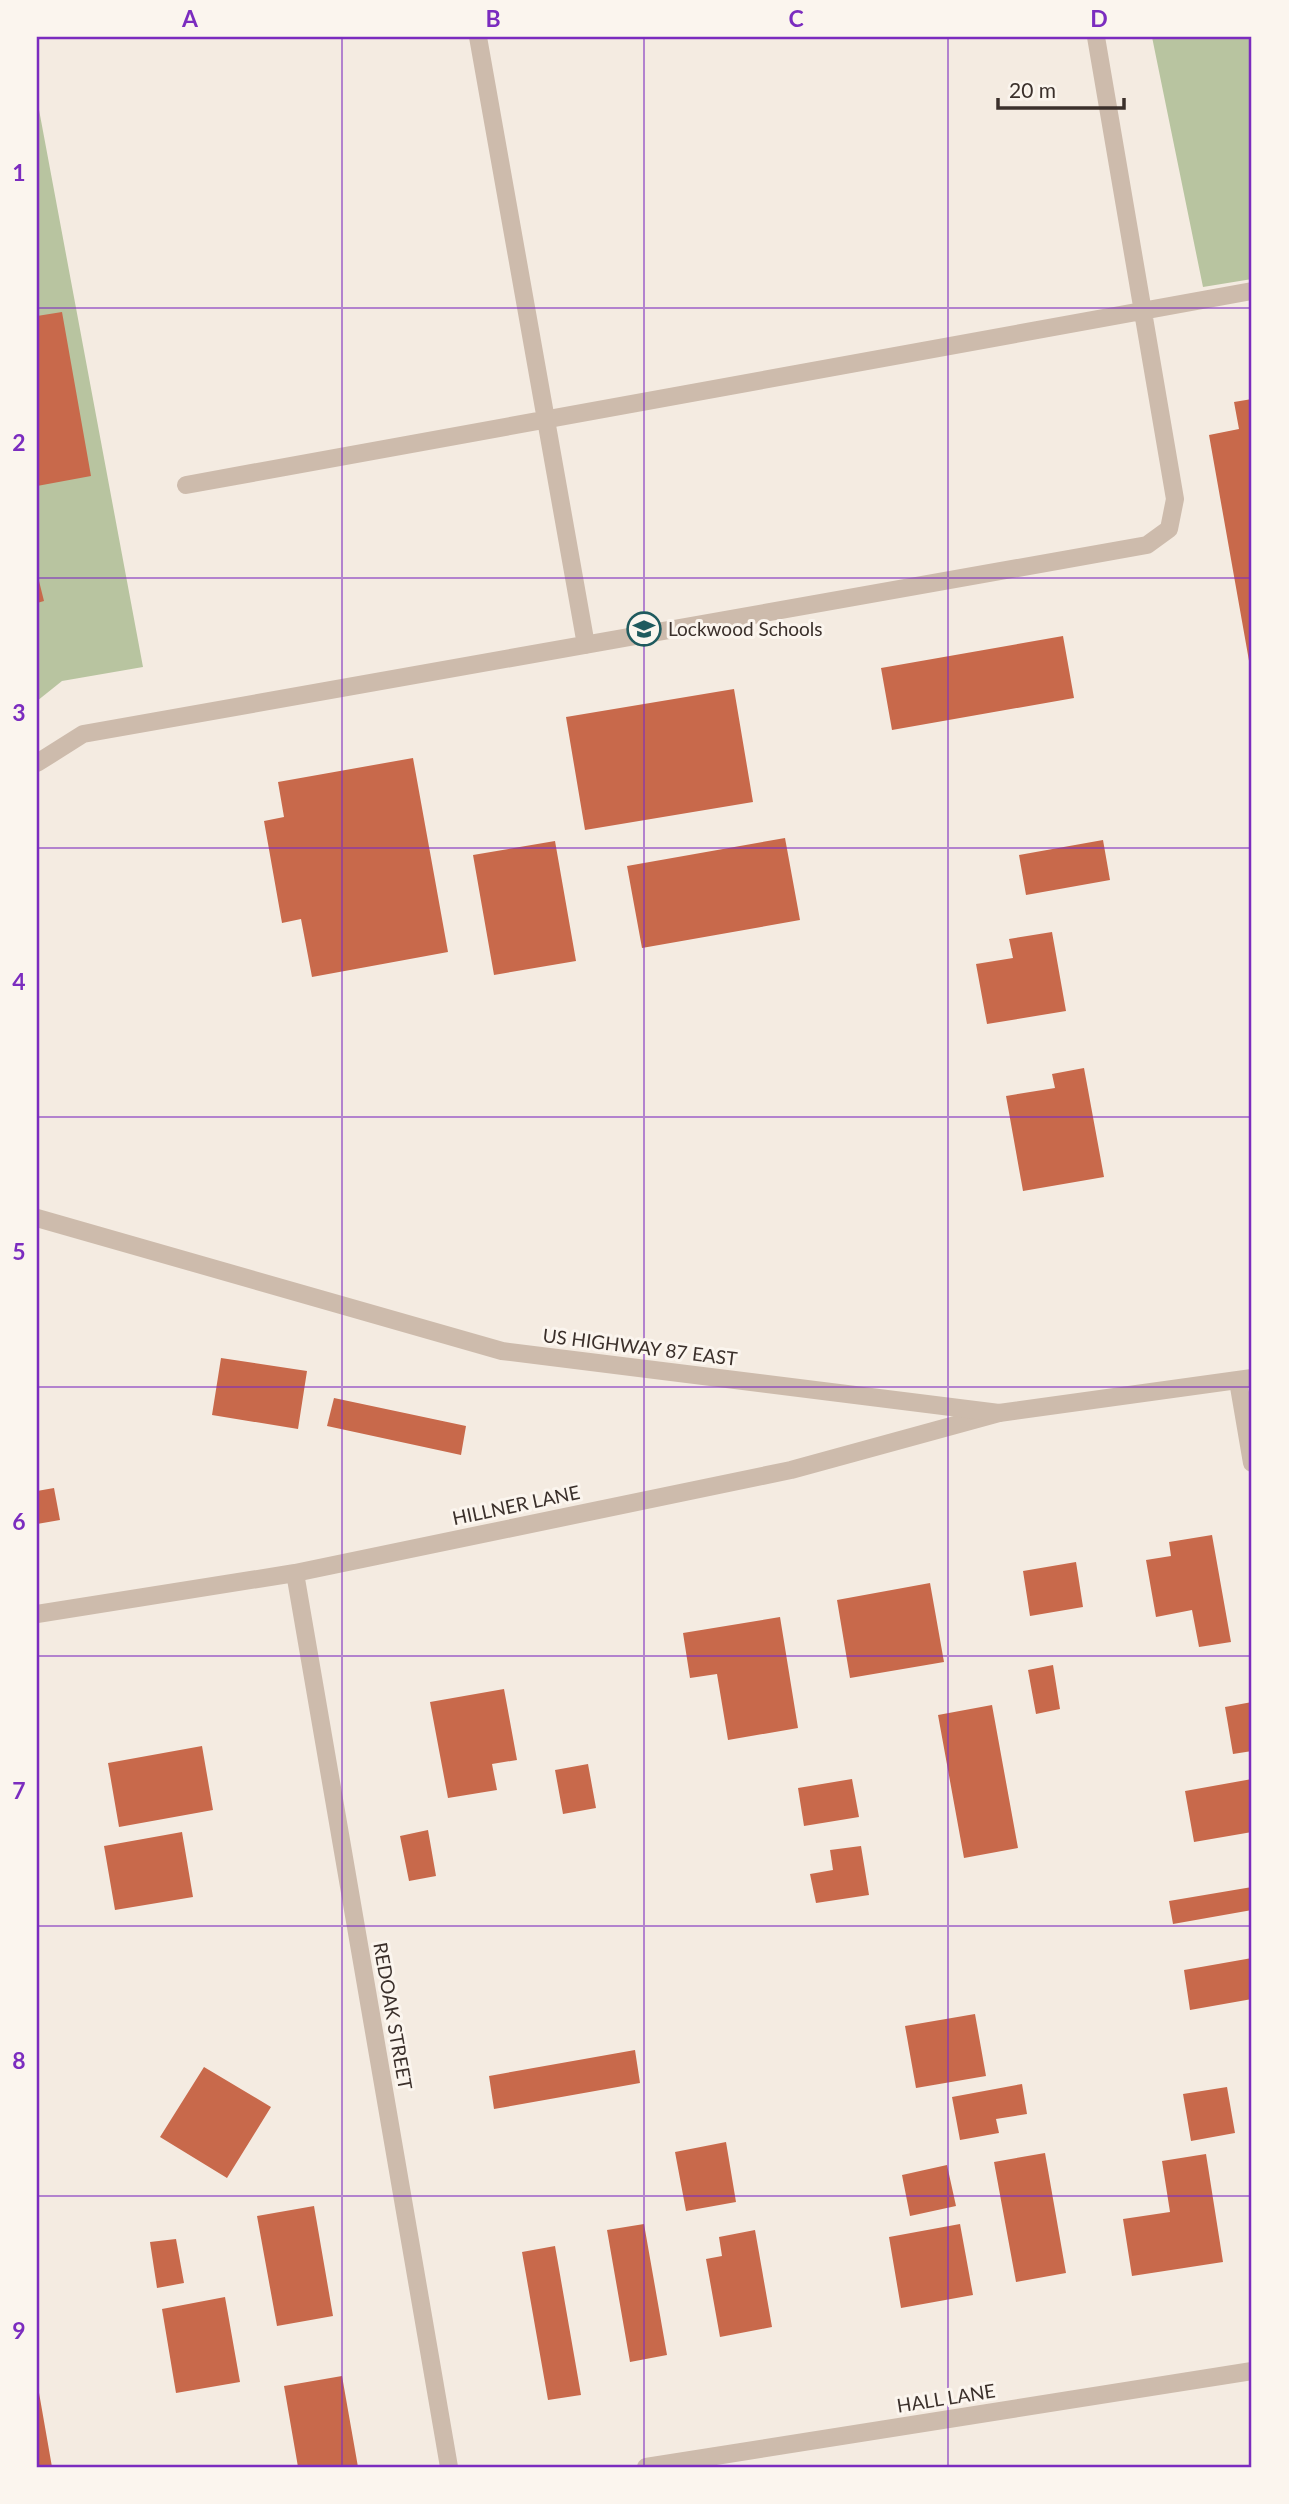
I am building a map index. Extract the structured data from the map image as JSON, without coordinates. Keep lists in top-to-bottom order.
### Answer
{
  "streets": {
    "street": [
      "US HIGHWAY 87 EAST",
      "HILLNER LANE",
      "REDOAK STREET",
      "HALL LANE"
    ]
  },
  "crossings": [
    ["US HIGHWAY 87 EAST", "HILLNER LANE"],
    ["HILLNER LANE", "REDOAK STREET"]
  ],
  "places": {
    "school or university": ["Lockwood Schools"]
  },
  "scale_bar": "20 m",
  "grid": {
    "columns": [
      "A",
      "B",
      "C",
      "D"
    ],
    "rows": [
      "1",
      "2",
      "3",
      "4",
      "5",
      "6",
      "7",
      "8",
      "9"
    ]
  }
}
